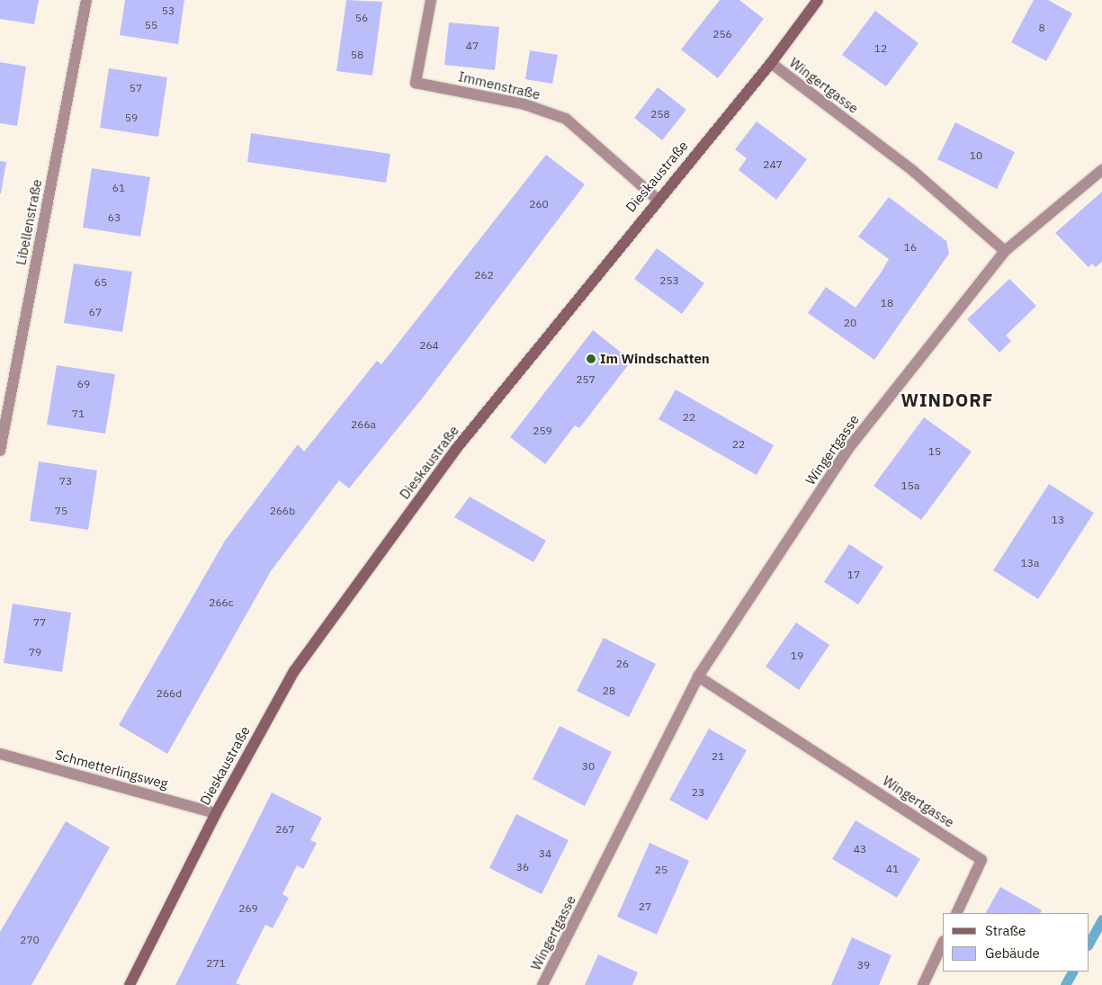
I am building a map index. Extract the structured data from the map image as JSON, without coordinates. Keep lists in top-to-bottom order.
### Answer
{
  "streets": {
    "main road": ["Dieskaustraße"],
    "street": [
      "Immenstraße",
      "Wingertgasse",
      "Libellenstraße",
      "Schmetterlingsweg"
    ]
  },
  "crossings": [
    ["Immenstraße", "Dieskaustraße"],
    ["Wingertgasse", "Dieskaustraße"],
    ["Dieskaustraße", "Schmetterlingsweg"]
  ],
  "districts": ["WINDORF"],
  "places": ["Im Windschatten"],
  "house_numbers": [
    "53",
    "56",
    "55",
    "8",
    "256",
    "47",
    "12",
    "58",
    "57",
    "258",
    "59",
    "10",
    "247",
    "61",
    "260",
    "63",
    "16",
    "262",
    "253",
    "65",
    "18",
    "67",
    "20",
    "264",
    "257",
    "69",
    "71",
    "22",
    "266a",
    "259",
    "22",
    "15",
    "73",
    "15a",
    "75",
    "266b",
    "13",
    "13a",
    "17",
    "266c",
    "77",
    "79",
    "19",
    "26",
    "28",
    "266d",
    "21",
    "30",
    "23",
    "267",
    "43",
    "34",
    "36",
    "41",
    "25",
    "27",
    "269",
    "270",
    "271",
    "39"
  ],
  "legend": ["Straße", "Gebäude"]
}
